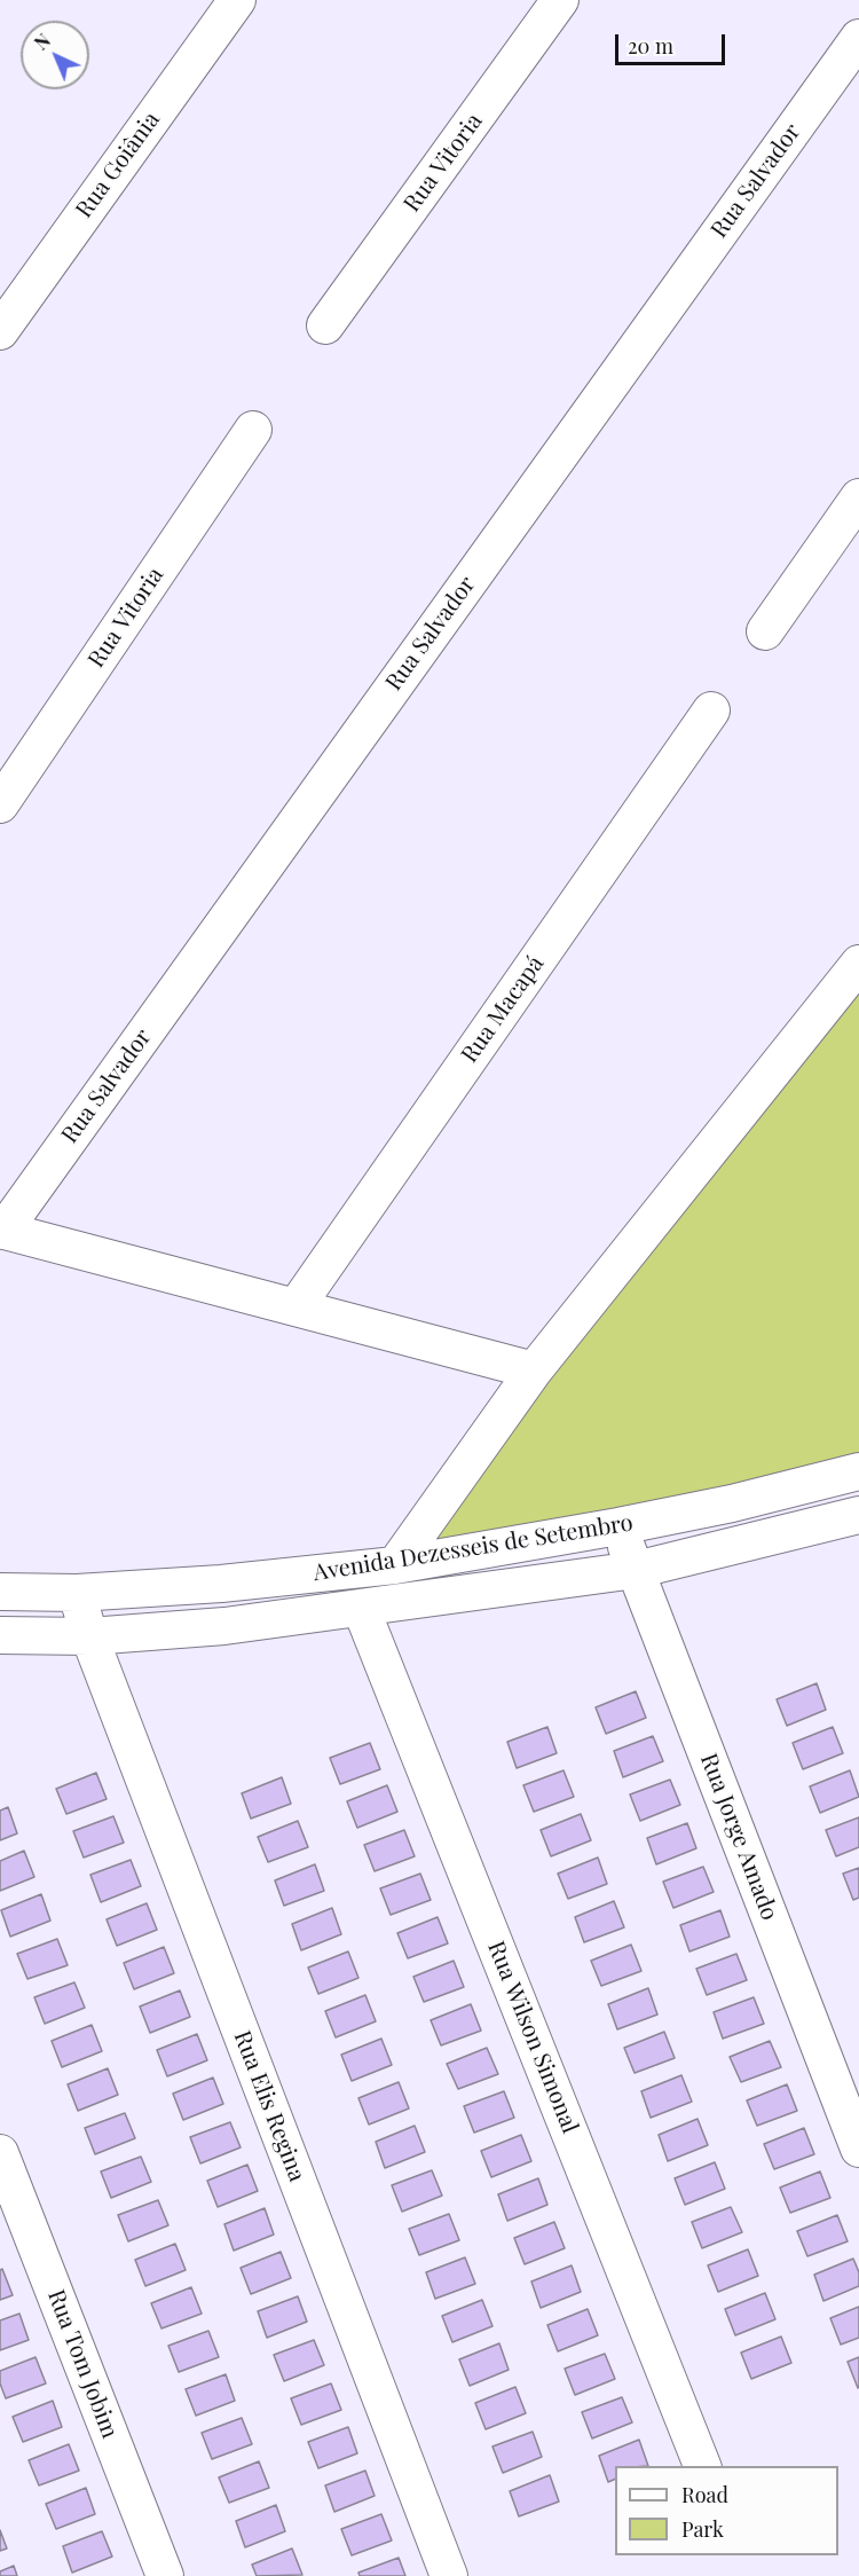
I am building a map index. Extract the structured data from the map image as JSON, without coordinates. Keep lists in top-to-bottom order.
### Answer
{
  "streets": {
    "street": [
      "Rua Vitoria",
      "Rua Goiânia",
      "Rua Salvador",
      "Rua Macapá",
      "Avenida Dezesseis de Setembro",
      "Rua Jorge Amado",
      "Rua Wilson Simonal",
      "Rua Elis Regina",
      "Rua Tom Jobim"
    ]
  },
  "crossings": [
    ["Avenida Dezesseis de Setembro", "Rua Jorge Amado"],
    ["Avenida Dezesseis de Setembro", "Rua Wilson Simonal"],
    ["Avenida Dezesseis de Setembro", "Rua Elis Regina"]
  ],
  "legend": ["Road", "Park"],
  "scale_bar": "20 m",
  "north": "top left"
}
